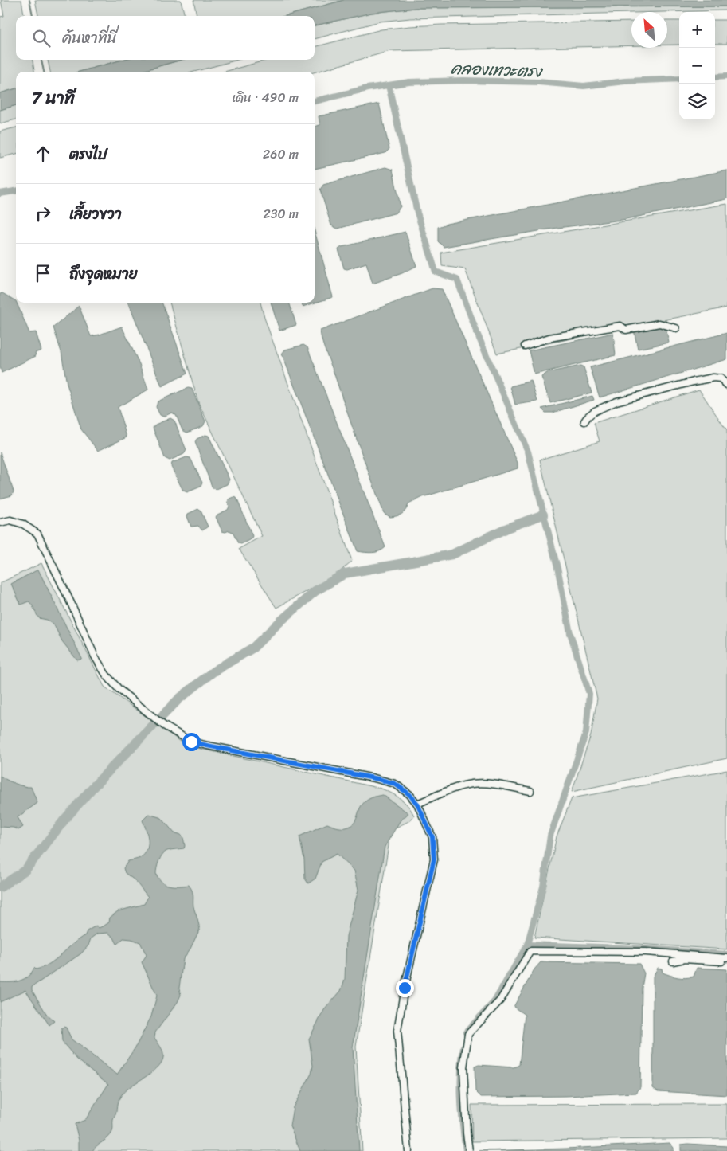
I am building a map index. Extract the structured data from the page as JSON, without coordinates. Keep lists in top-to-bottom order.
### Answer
{
  "water": ["คลองเทวะตรง"],
  "north": "top left",
  "page": {
    "map_buttons": ["+", "−"],
    "search": "ค้นหาที่นี่",
    "heading": ["7 นาที", "เดิน · 490 m"],
    "list": [
      ["ตรงไป", "260 m"],
      ["เลี้ยวขวา", "230 m"],
      "ถึงจุดหมาย"
    ]
  }
}
